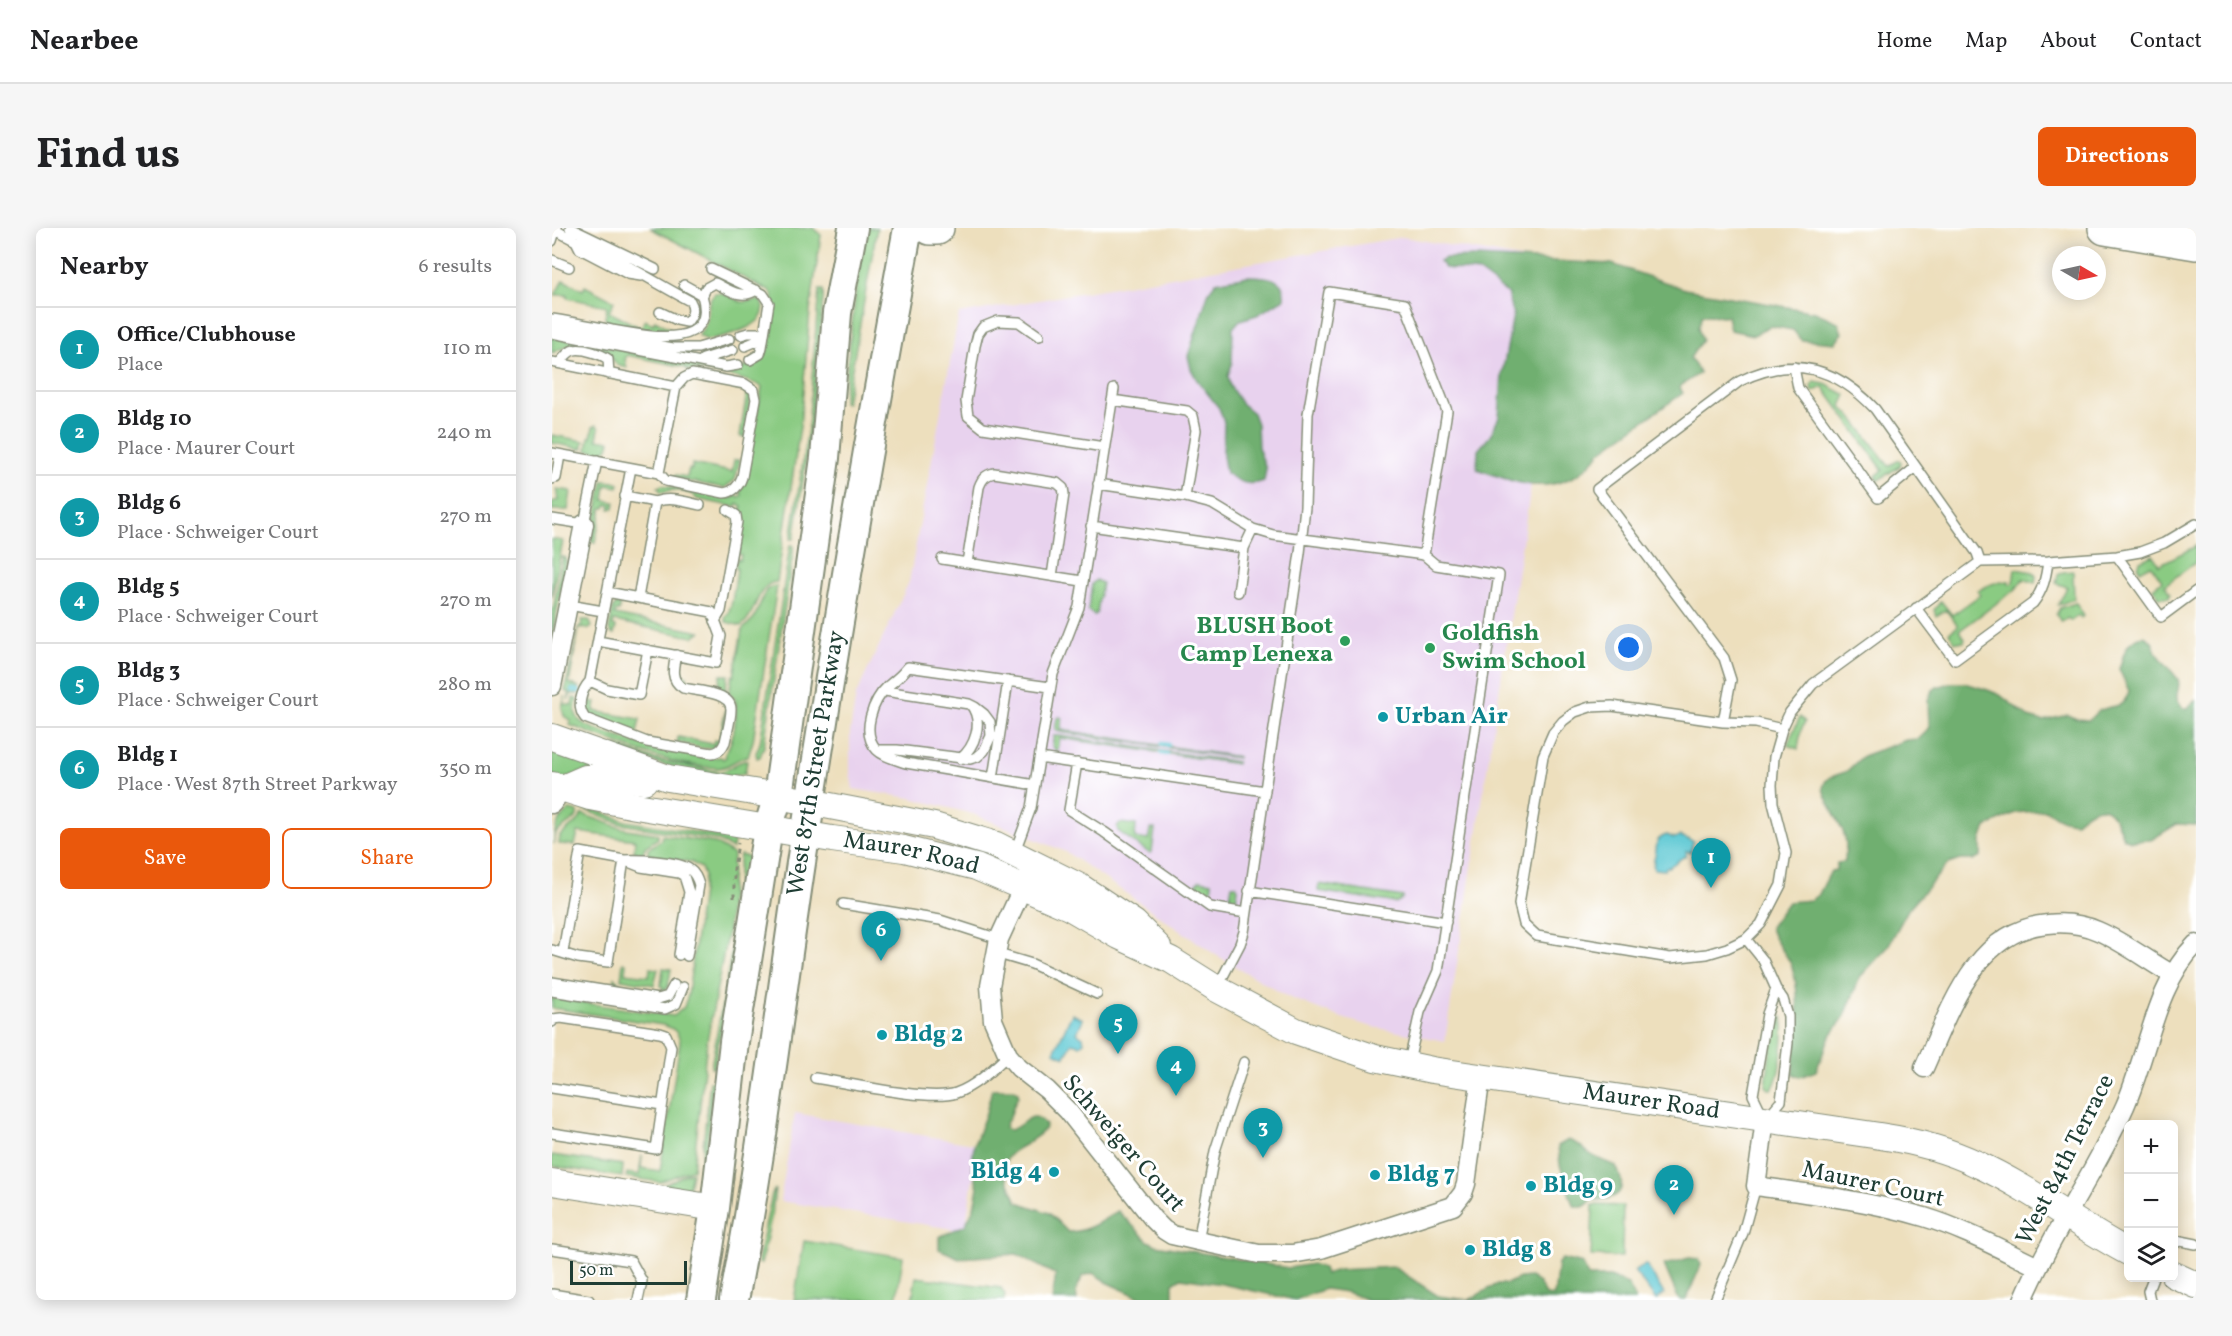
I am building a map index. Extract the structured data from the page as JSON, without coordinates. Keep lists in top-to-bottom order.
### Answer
{
  "streets": {
    "main road": ["West 87th Street Parkway"],
    "street": [
      "Maurer Road",
      "Schweiger Court",
      "West 84th Terrace",
      "Maurer Court"
    ]
  },
  "crossings": [
    ["West 87th Street Parkway", "Maurer Road"],
    ["Maurer Road", "Schweiger Court"],
    ["Maurer Road", "West 84th Terrace"],
    ["West 84th Terrace", "Maurer Court"]
  ],
  "places": [
    "BLUSH Boot Camp Lenexa",
    "Goldfish Swim School",
    "Urban Air",
    "Bldg 2",
    "Bldg 4",
    "Bldg 7",
    "Bldg 9",
    "Bldg 8"
  ],
  "scale_bar": "50 m",
  "north": "right",
  "page": {
    "header": "Nearbee",
    "nav": [
      "Home",
      "Map",
      "About",
      "Contact"
    ],
    "title": "Find us",
    "buttons": [
      "Directions",
      ["Save", "Share"]
    ],
    "heading": ["Nearby", "6 results"],
    "list": [
      {
        "mark": "1",
        "name": "Office/Clubhouse",
        "note": "Place",
        "value": "110 m"
      },
      {
        "mark": "2",
        "name": "Bldg 10",
        "note": "Place · Maurer Court",
        "value": "240 m"
      },
      {
        "mark": "3",
        "name": "Bldg 6",
        "note": "Place · Schweiger Court",
        "value": "270 m"
      },
      {
        "mark": "4",
        "name": "Bldg 5",
        "note": "Place · Schweiger Court",
        "value": "270 m"
      },
      {
        "mark": "5",
        "name": "Bldg 3",
        "note": "Place · Schweiger Court",
        "value": "280 m"
      },
      {
        "mark": "6",
        "name": "Bldg 1",
        "note": "Place · West 87th Street Parkway",
        "value": "350 m"
      }
    ],
    "pins": [
      "1",
      "6",
      "5",
      "4",
      "3",
      "2"
    ],
    "map_buttons": ["+", "−"],
    "scale": "50 m"
  }
}
